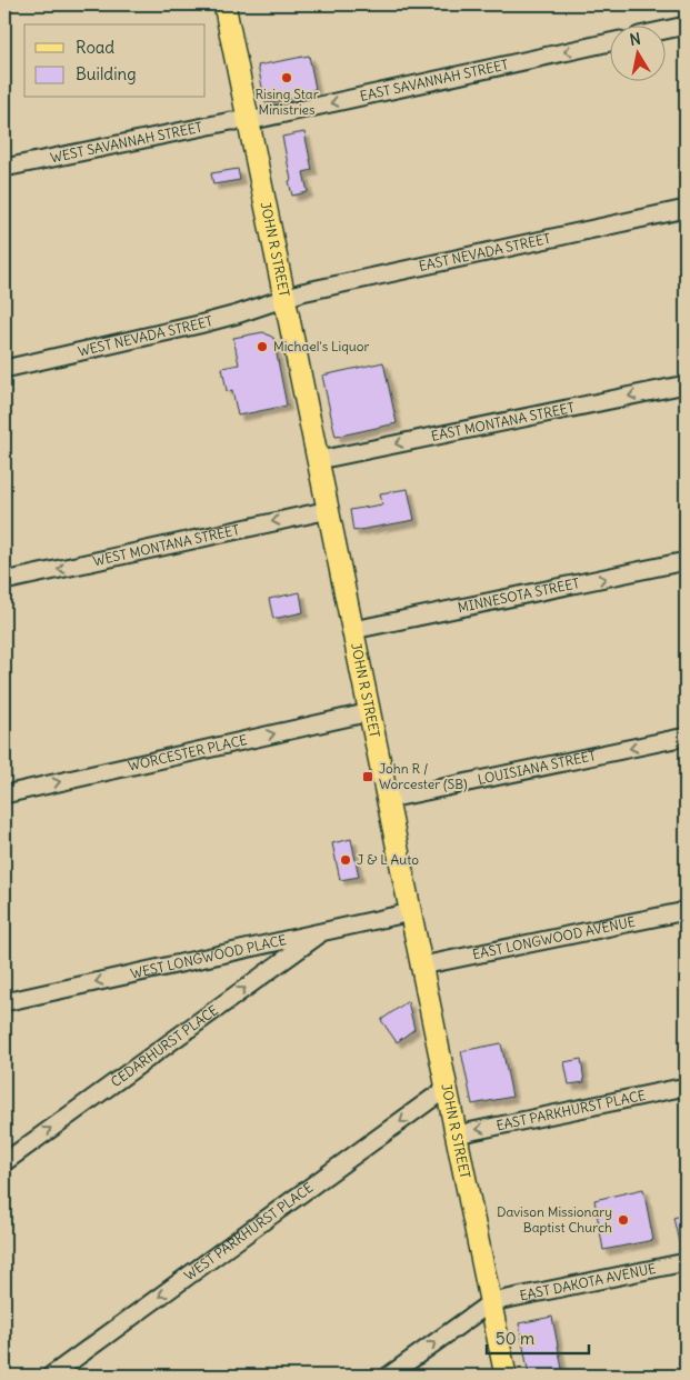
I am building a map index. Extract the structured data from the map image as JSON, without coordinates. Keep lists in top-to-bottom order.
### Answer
{
  "streets": {
    "main road": ["JOHN R STREET"],
    "street": [
      "EAST SAVANNAH STREET",
      "WEST SAVANNAH STREET",
      "EAST NEVADA STREET",
      "WEST NEVADA STREET",
      "EAST MONTANA STREET",
      "WEST MONTANA STREET",
      "MINNESOTA STREET",
      "WORCESTER PLACE",
      "LOUISIANA STREET",
      "EAST LONGWOOD AVENUE",
      "WEST LONGWOOD PLACE",
      "CEDARHURST PLACE",
      "EAST PARKHURST PLACE",
      "WEST PARKHURST PLACE",
      "EAST DAKOTA AVENUE"
    ]
  },
  "crossings": [
    ["EAST SAVANNAH STREET", "WEST SAVANNAH STREET"],
    ["EAST SAVANNAH STREET", "JOHN R STREET"],
    ["WEST SAVANNAH STREET", "JOHN R STREET"],
    ["JOHN R STREET", "EAST NEVADA STREET"],
    ["JOHN R STREET", "WEST NEVADA STREET"],
    ["JOHN R STREET", "EAST MONTANA STREET"],
    ["JOHN R STREET", "WEST MONTANA STREET"],
    ["JOHN R STREET", "MINNESOTA STREET"],
    ["JOHN R STREET", "WORCESTER PLACE"],
    ["JOHN R STREET", "LOUISIANA STREET"],
    ["JOHN R STREET", "EAST LONGWOOD AVENUE"],
    ["JOHN R STREET", "WEST LONGWOOD PLACE"],
    ["JOHN R STREET", "EAST PARKHURST PLACE"],
    ["JOHN R STREET", "WEST PARKHURST PLACE"],
    ["JOHN R STREET", "EAST DAKOTA AVENUE"],
    ["EAST NEVADA STREET", "WEST NEVADA STREET"],
    ["WEST LONGWOOD PLACE", "CEDARHURST PLACE"]
  ],
  "one_way": [
    "EAST SAVANNAH STREET",
    "EAST MONTANA STREET",
    "WEST MONTANA STREET",
    "MINNESOTA STREET",
    "WORCESTER PLACE",
    "LOUISIANA STREET",
    "WEST LONGWOOD PLACE",
    "CEDARHURST PLACE",
    "EAST PARKHURST PLACE",
    "WEST PARKHURST PLACE"
  ],
  "places": {
    "other": [
      "Rising Star Ministries",
      "Michael's Liquor",
      "J & L Auto",
      "Davison Missionary Baptist Church"
    ],
    "transit": ["John R / Worcester (SB)"]
  },
  "legend": ["Road", "Building"],
  "scale_bar": "50 m",
  "north": "top"
}
